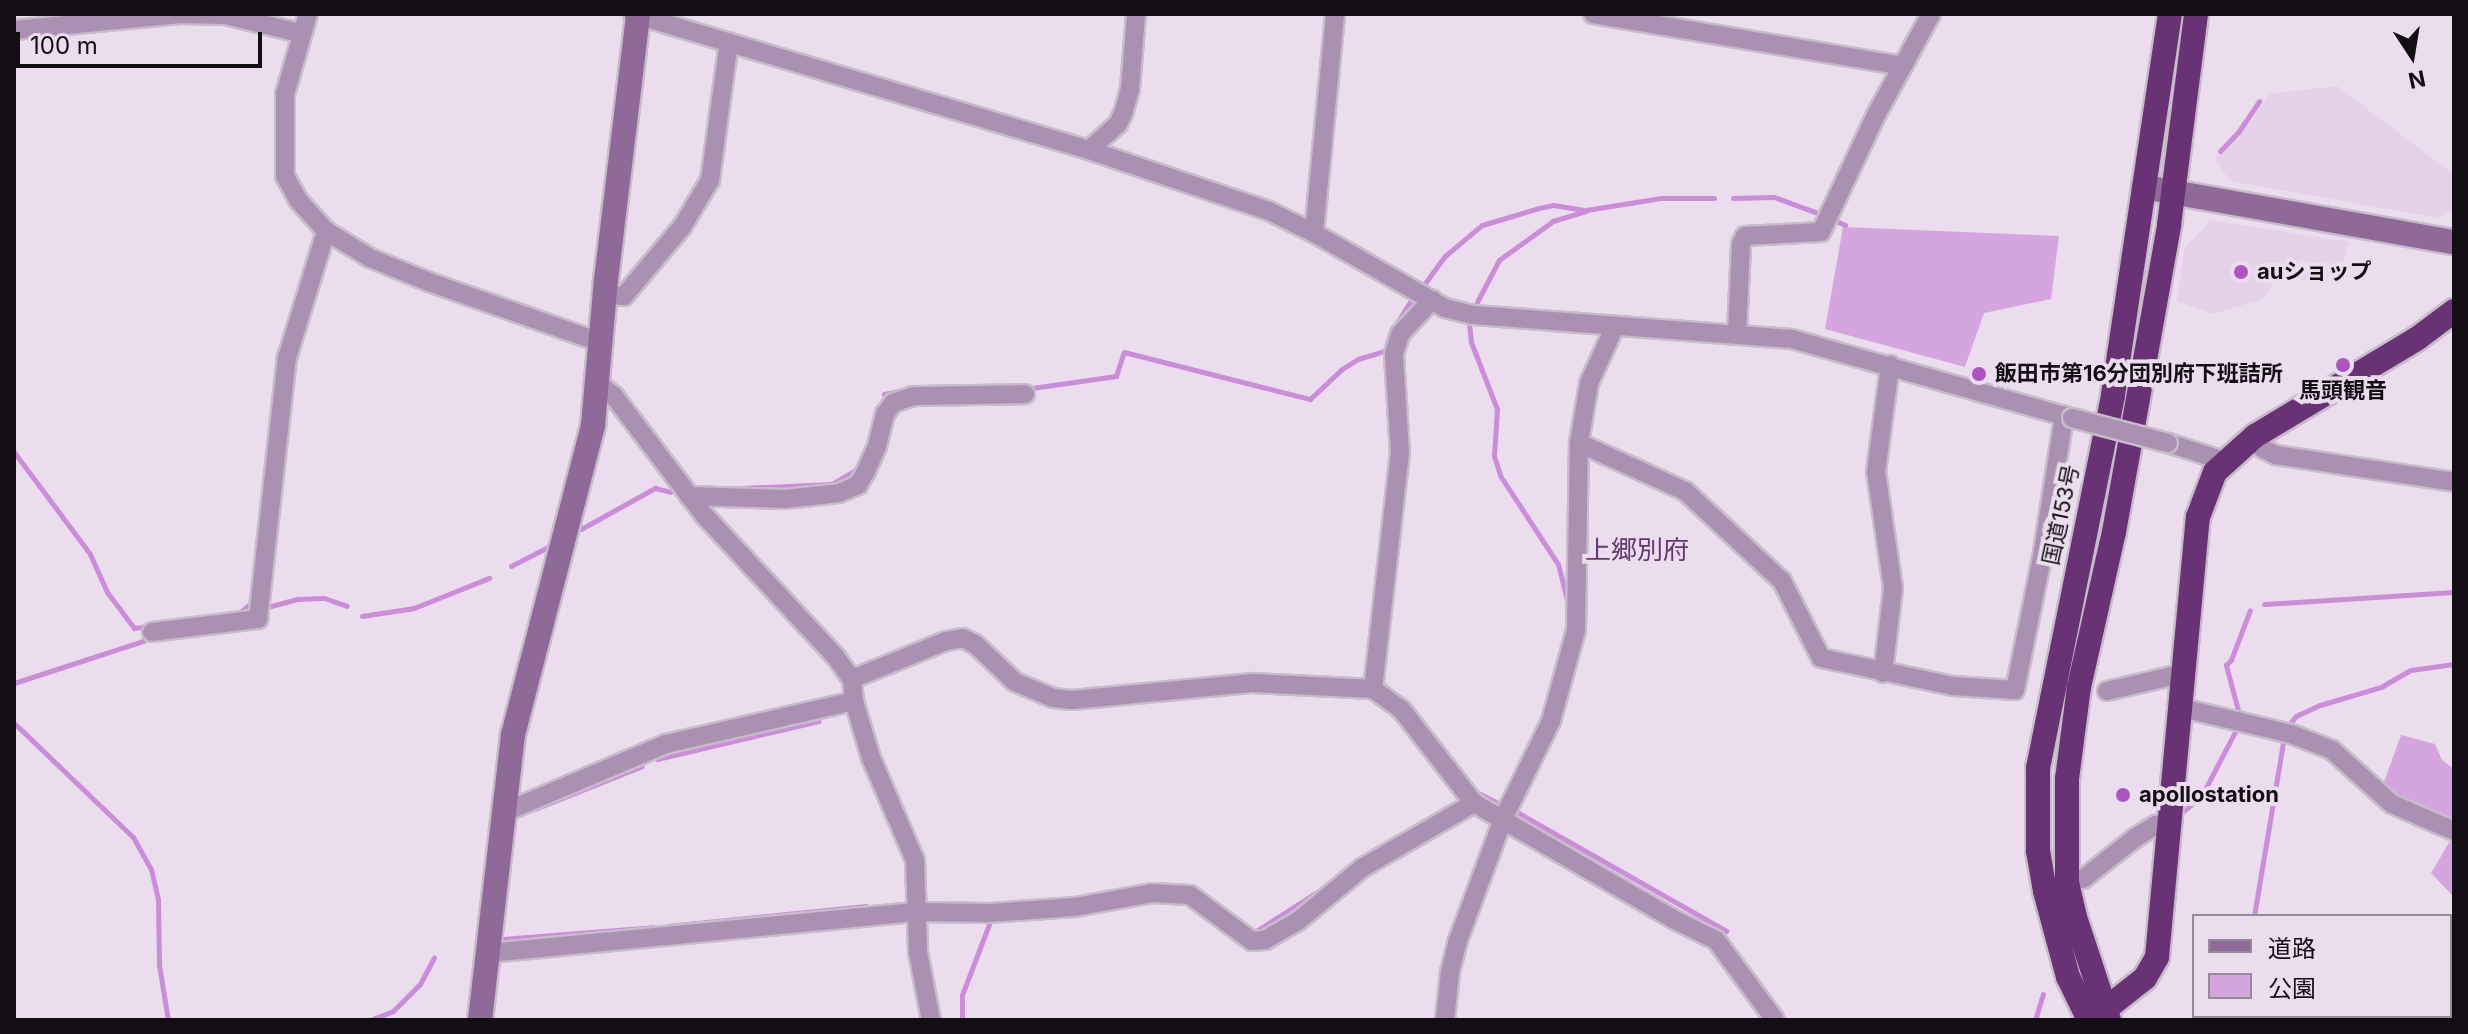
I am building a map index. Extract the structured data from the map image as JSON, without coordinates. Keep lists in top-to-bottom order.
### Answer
{
  "streets": {
    "highway": ["国道153号"]
  },
  "districts": ["上郷別府"],
  "places": [
    "auショップ",
    "馬頭観音",
    "飯田市第16分団別府下班詰所",
    "apollostation"
  ],
  "legend": ["道路", "公園"],
  "scale_bar": "100 m",
  "north": "bottom"
}
